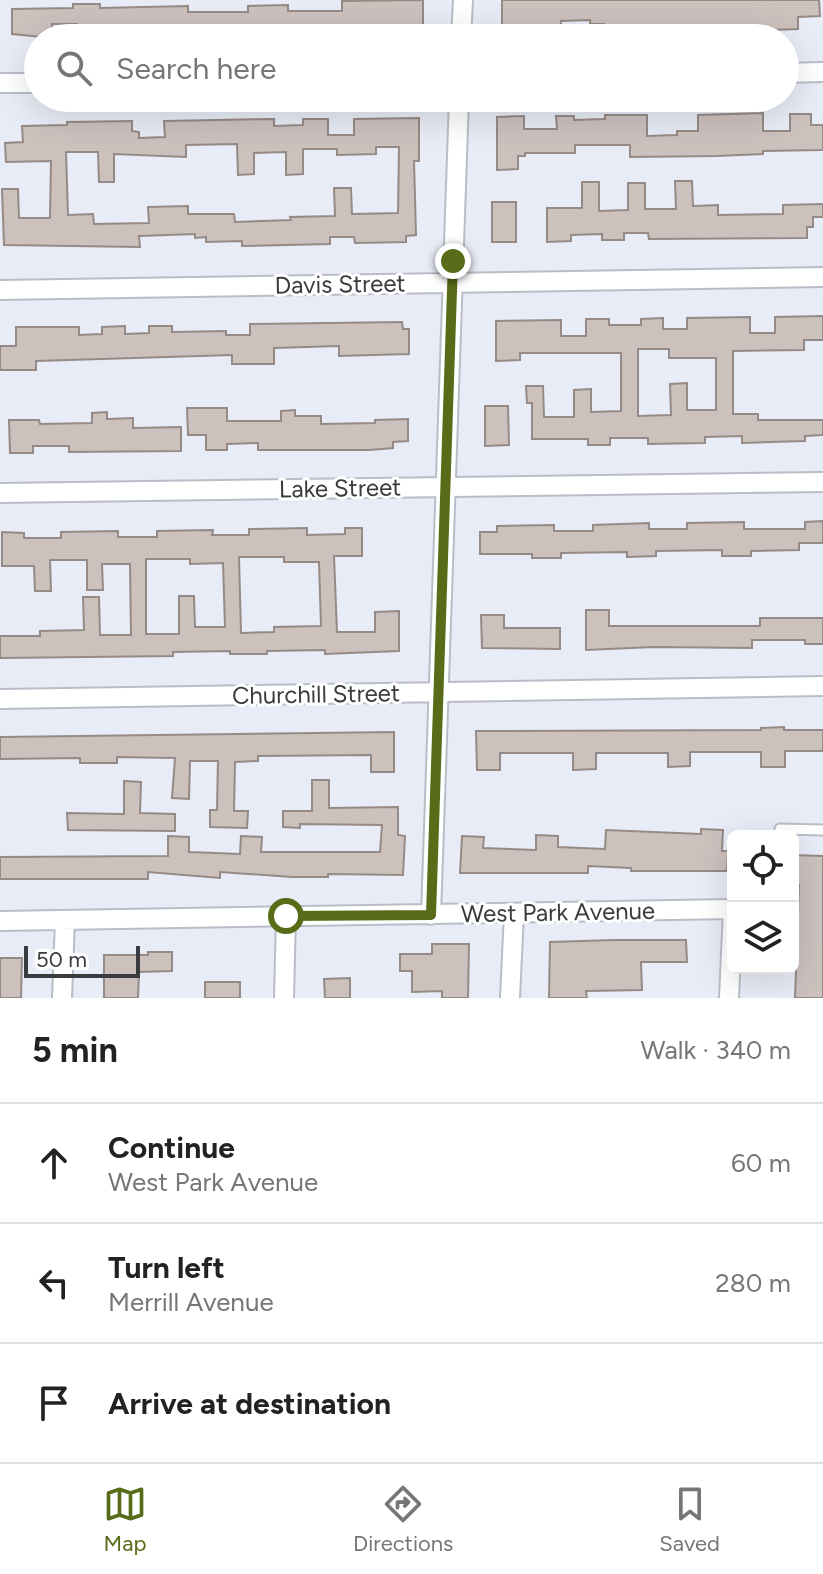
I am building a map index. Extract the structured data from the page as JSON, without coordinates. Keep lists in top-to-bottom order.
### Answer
{
  "streets": {
    "street": [
      "Davis Street",
      "Lake Street",
      "Churchill Street",
      "West Park Avenue"
    ]
  },
  "scale_bar": "50 m",
  "page": {
    "search": "Search here",
    "scale": "50 m",
    "heading": ["5 min", "Walk · 340 m"],
    "list": [
      ["Continue", "West Park Avenue", "60 m"],
      ["Turn left", "Merrill Avenue", "280 m"],
      "Arrive at destination"
    ],
    "nav": ["Map", "Directions", "Saved"]
  }
}
